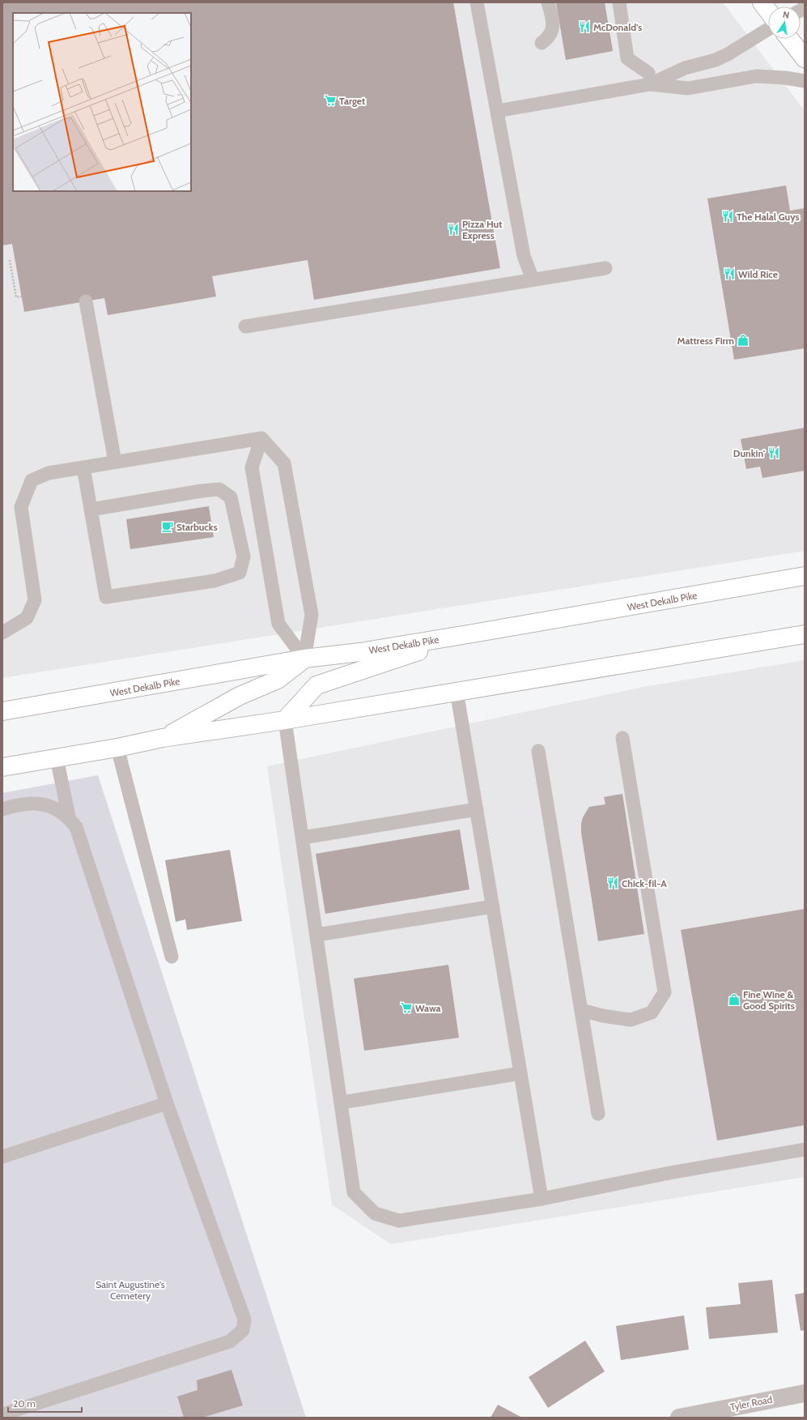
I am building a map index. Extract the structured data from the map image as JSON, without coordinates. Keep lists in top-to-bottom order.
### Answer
{
  "streets": {
    "main road": ["West Dekalb Pike"],
    "street": ["Tyler Road"]
  },
  "parks": ["Saint Augustine's Cemetery"],
  "places": {
    "restaurant": [
      "McDonald's",
      "The Halal Guys",
      "Pizza Hut Express",
      "Wild Rice",
      "Dunkin'",
      "Chick-fil-A"
    ],
    "supermarket": ["Target", "Wawa"],
    "shop": ["Mattress Firm", "Fine Wine & Good Spirits"],
    "cafe": ["Starbucks"]
  },
  "scale_bar": "20 m",
  "north": "top"
}
